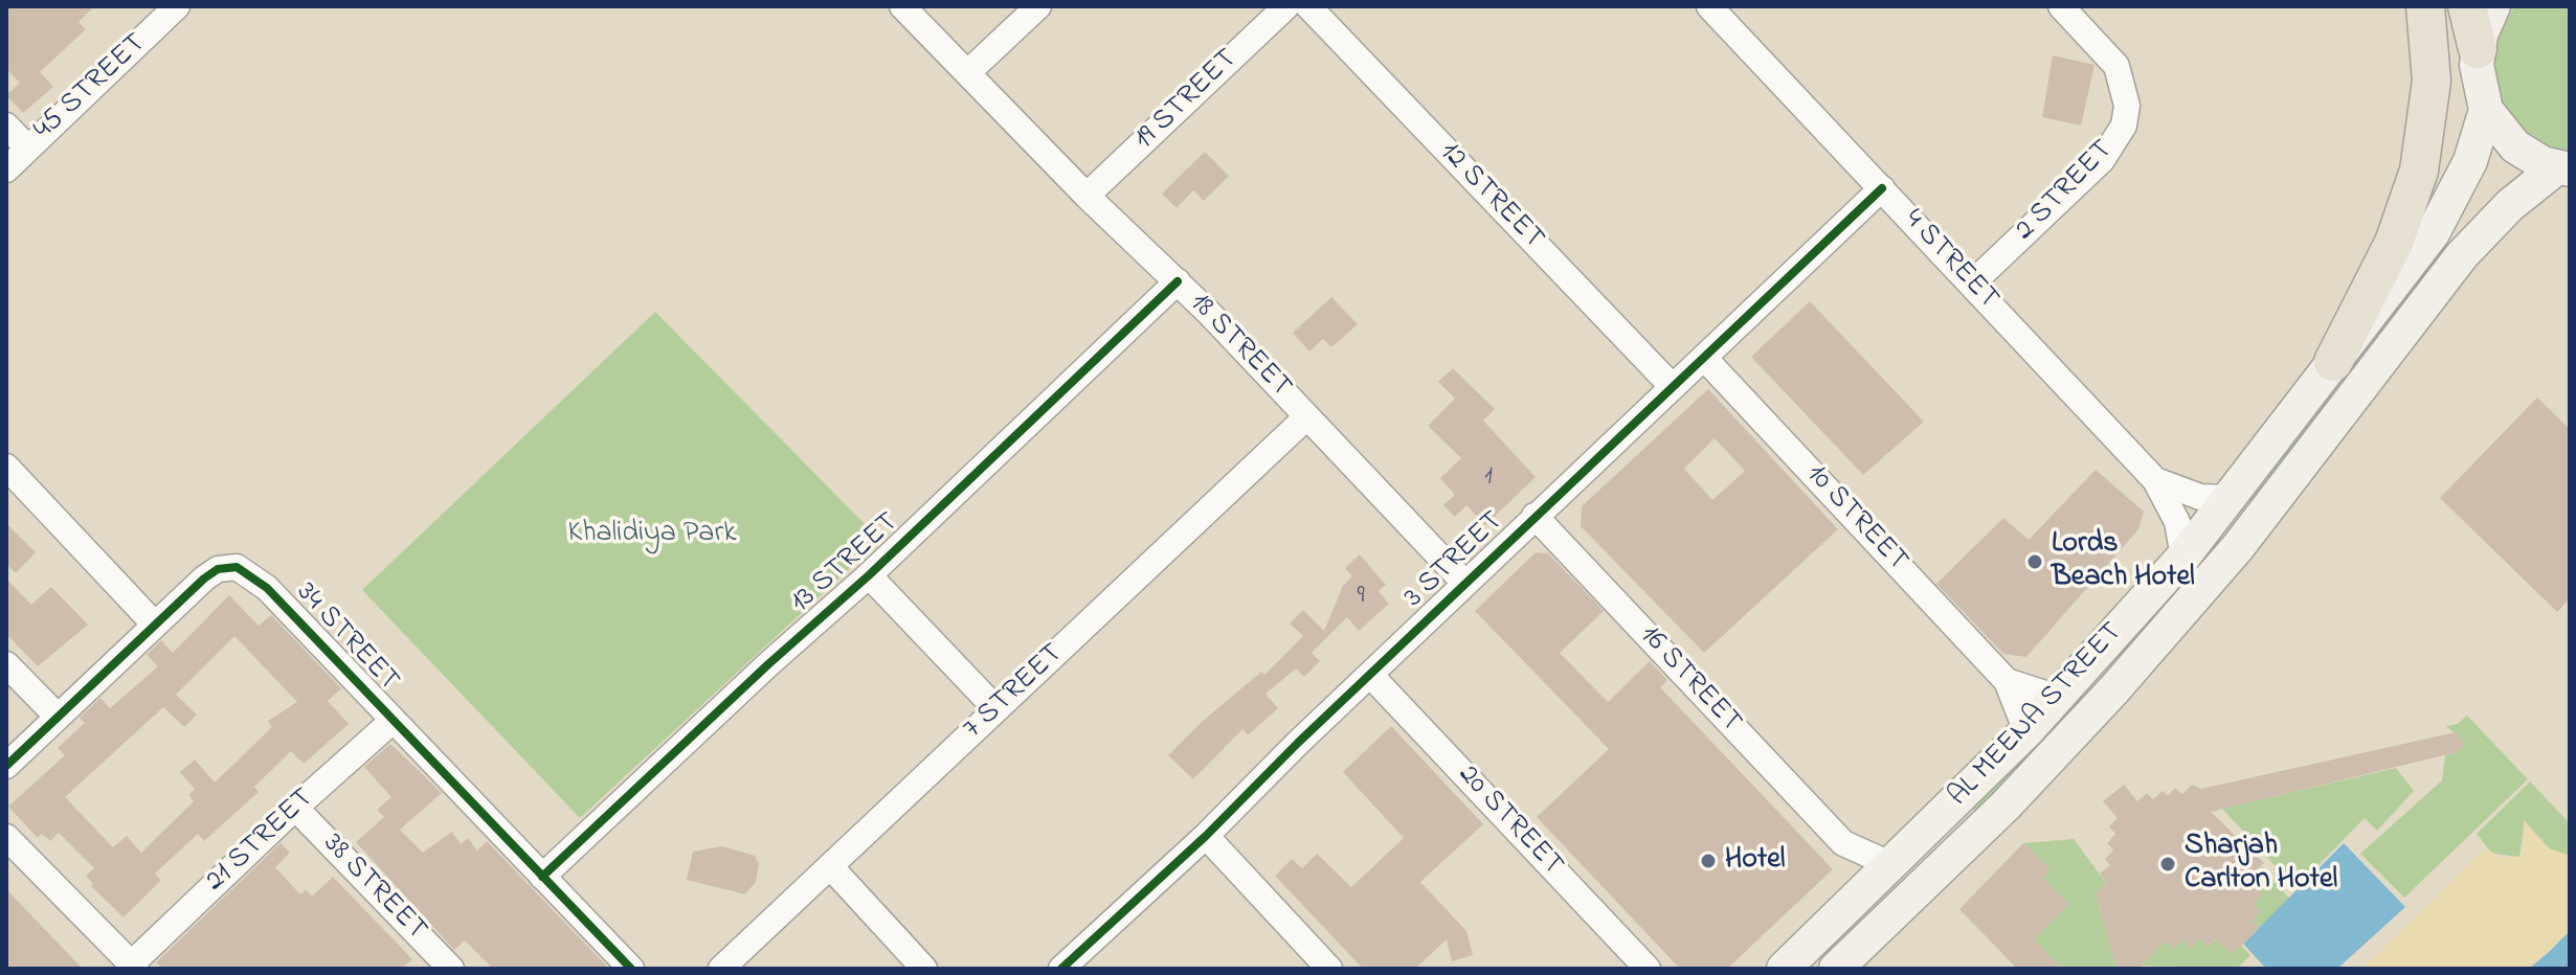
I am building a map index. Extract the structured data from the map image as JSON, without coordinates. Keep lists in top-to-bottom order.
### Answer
{
  "streets": {
    "main road": ["AL MEENA STREET"],
    "street": [
      "45 STREET",
      "19 STREET",
      "2 STREET",
      "12 STREET",
      "4 STREET",
      "18 STREET",
      "10 STREET",
      "3 STREET",
      "13 STREET",
      "34 STREET",
      "16 STREET",
      "7 STREET",
      "20 STREET",
      "21 STREET",
      "38 STREET"
    ]
  },
  "crossings": [
    ["19 STREET", "18 STREET"],
    ["2 STREET", "4 STREET"],
    ["12 STREET", "3 STREET"],
    ["4 STREET", "3 STREET"],
    ["4 STREET", "AL MEENA STREET"],
    ["18 STREET", "3 STREET"],
    ["18 STREET", "13 STREET"],
    ["18 STREET", "7 STREET"],
    ["10 STREET", "3 STREET"],
    ["10 STREET", "AL MEENA STREET"],
    ["3 STREET", "16 STREET"],
    ["3 STREET", "20 STREET"],
    ["13 STREET", "34 STREET"],
    ["34 STREET", "21 STREET"],
    ["16 STREET", "AL MEENA STREET"],
    ["21 STREET", "38 STREET"]
  ],
  "parks": ["Khalidiya Park"],
  "places": ["Lords Beach Hotel", "Hotel", "Sharjah Carlton Hotel"],
  "house_numbers": ["1", "9"]
}
